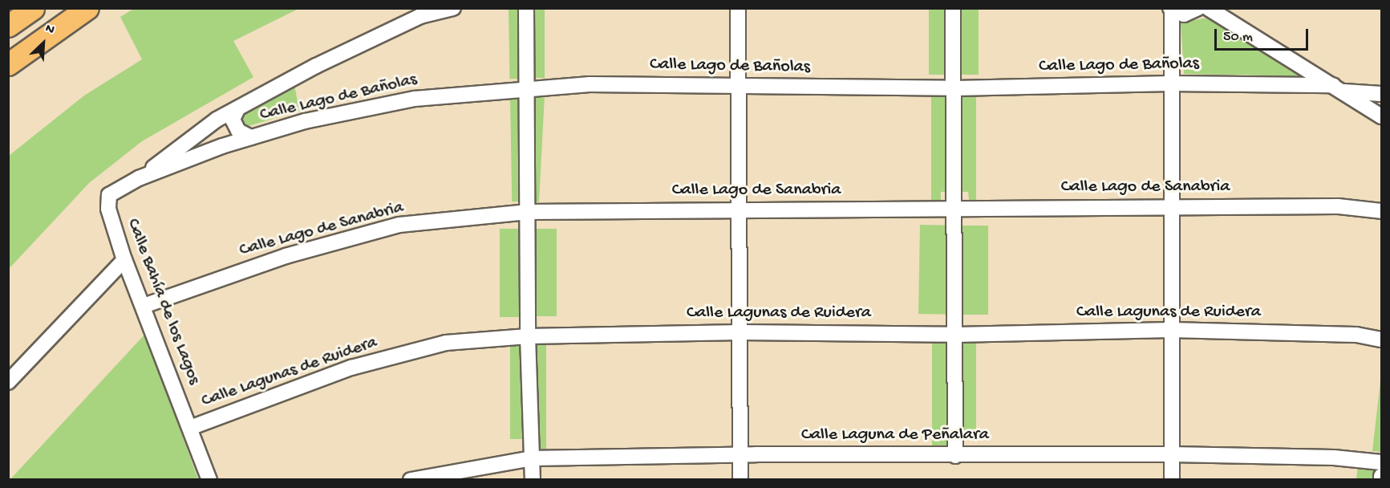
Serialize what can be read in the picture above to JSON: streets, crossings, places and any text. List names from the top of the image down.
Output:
{
  "streets": {
    "street": [
      "Calle Lago de Bañolas",
      "Calle Lago de Sanabria",
      "Calle Bahía de los Lagos",
      "Calle Lagunas de Ruidera",
      "Calle Laguna de Peñalara"
    ]
  },
  "crossings": [
    ["Calle Lago de Bañolas", "Calle Bahía de los Lagos"],
    ["Calle Lago de Sanabria", "Calle Bahía de los Lagos"],
    ["Calle Bahía de los Lagos", "Calle Lagunas de Ruidera"]
  ],
  "scale_bar": "50 m",
  "north": "top right"
}
